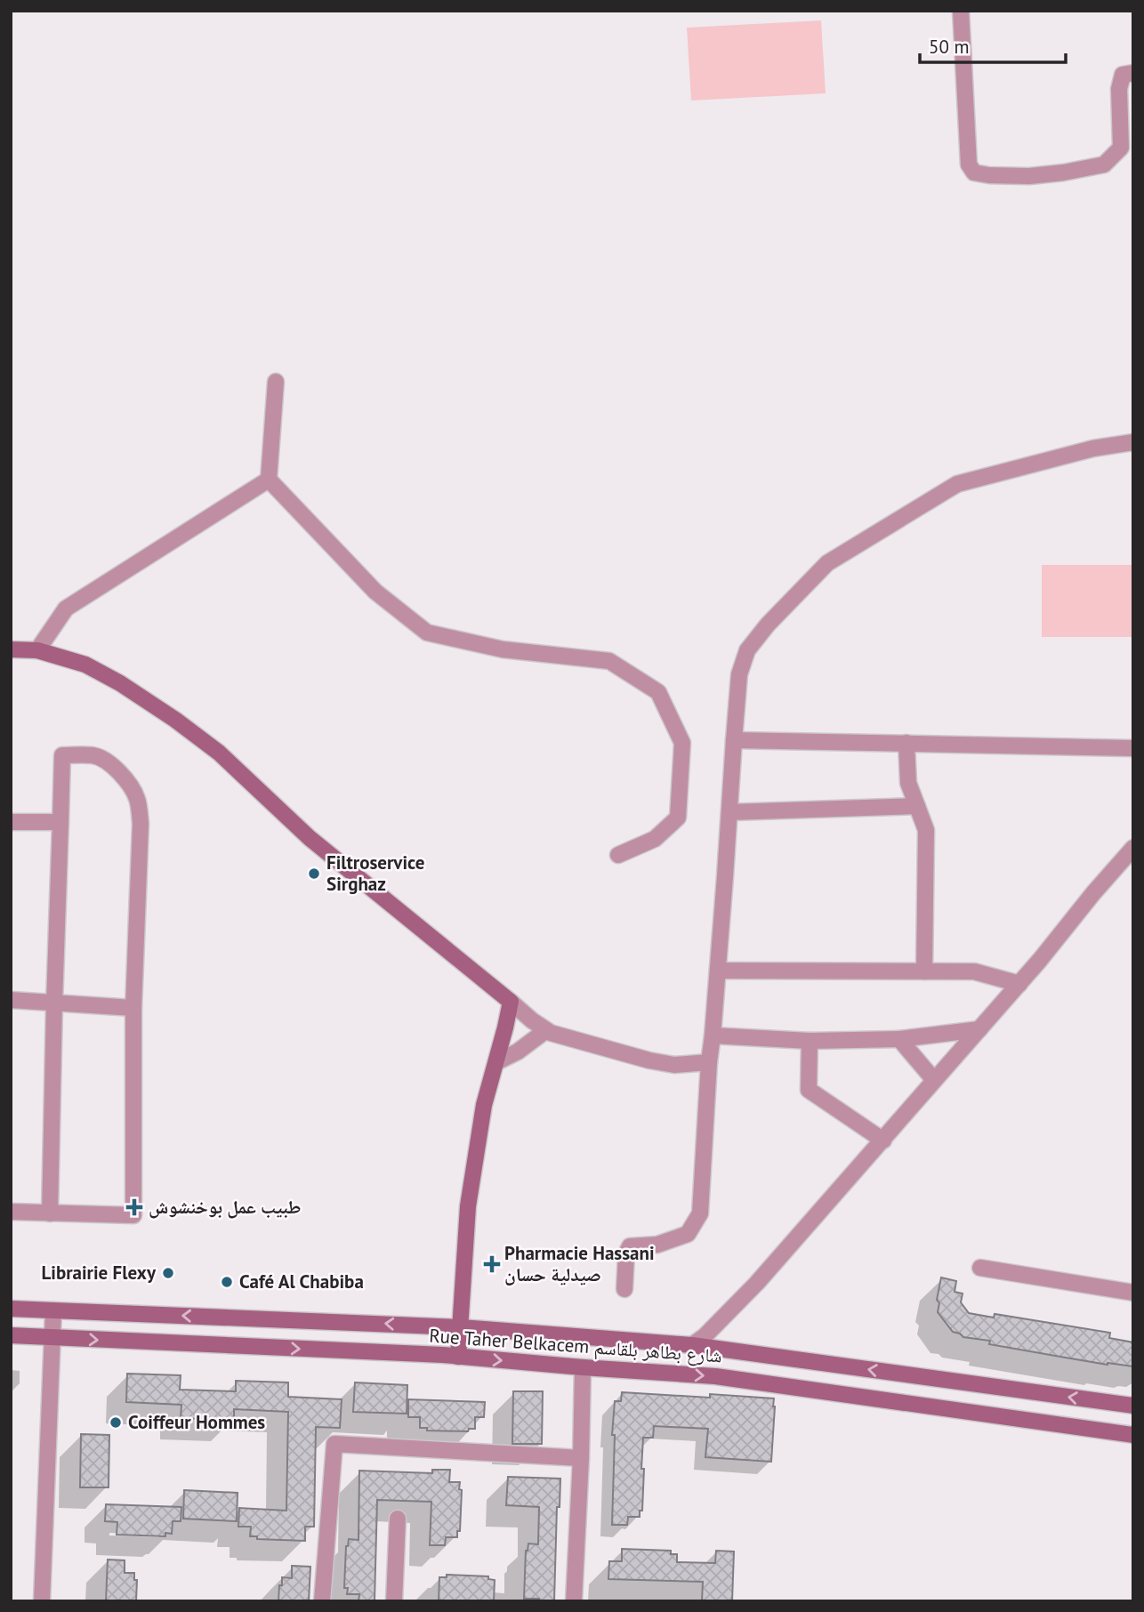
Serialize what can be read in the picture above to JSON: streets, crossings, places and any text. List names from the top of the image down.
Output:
{
  "streets": {
    "main road": ["Rue Taher Belkacem شارع بطاهر بلقاسم"]
  },
  "places": {
    "other": [
      "Filtroservice Sirghaz",
      "Librairie Flexy",
      "Café Al Chabiba",
      "Coiffeur Hommes"
    ],
    "health": ["طبيب عمل بوخنشوش", "Pharmacie Hassani صيدلية حسان"]
  },
  "scale_bar": "50 m"
}
